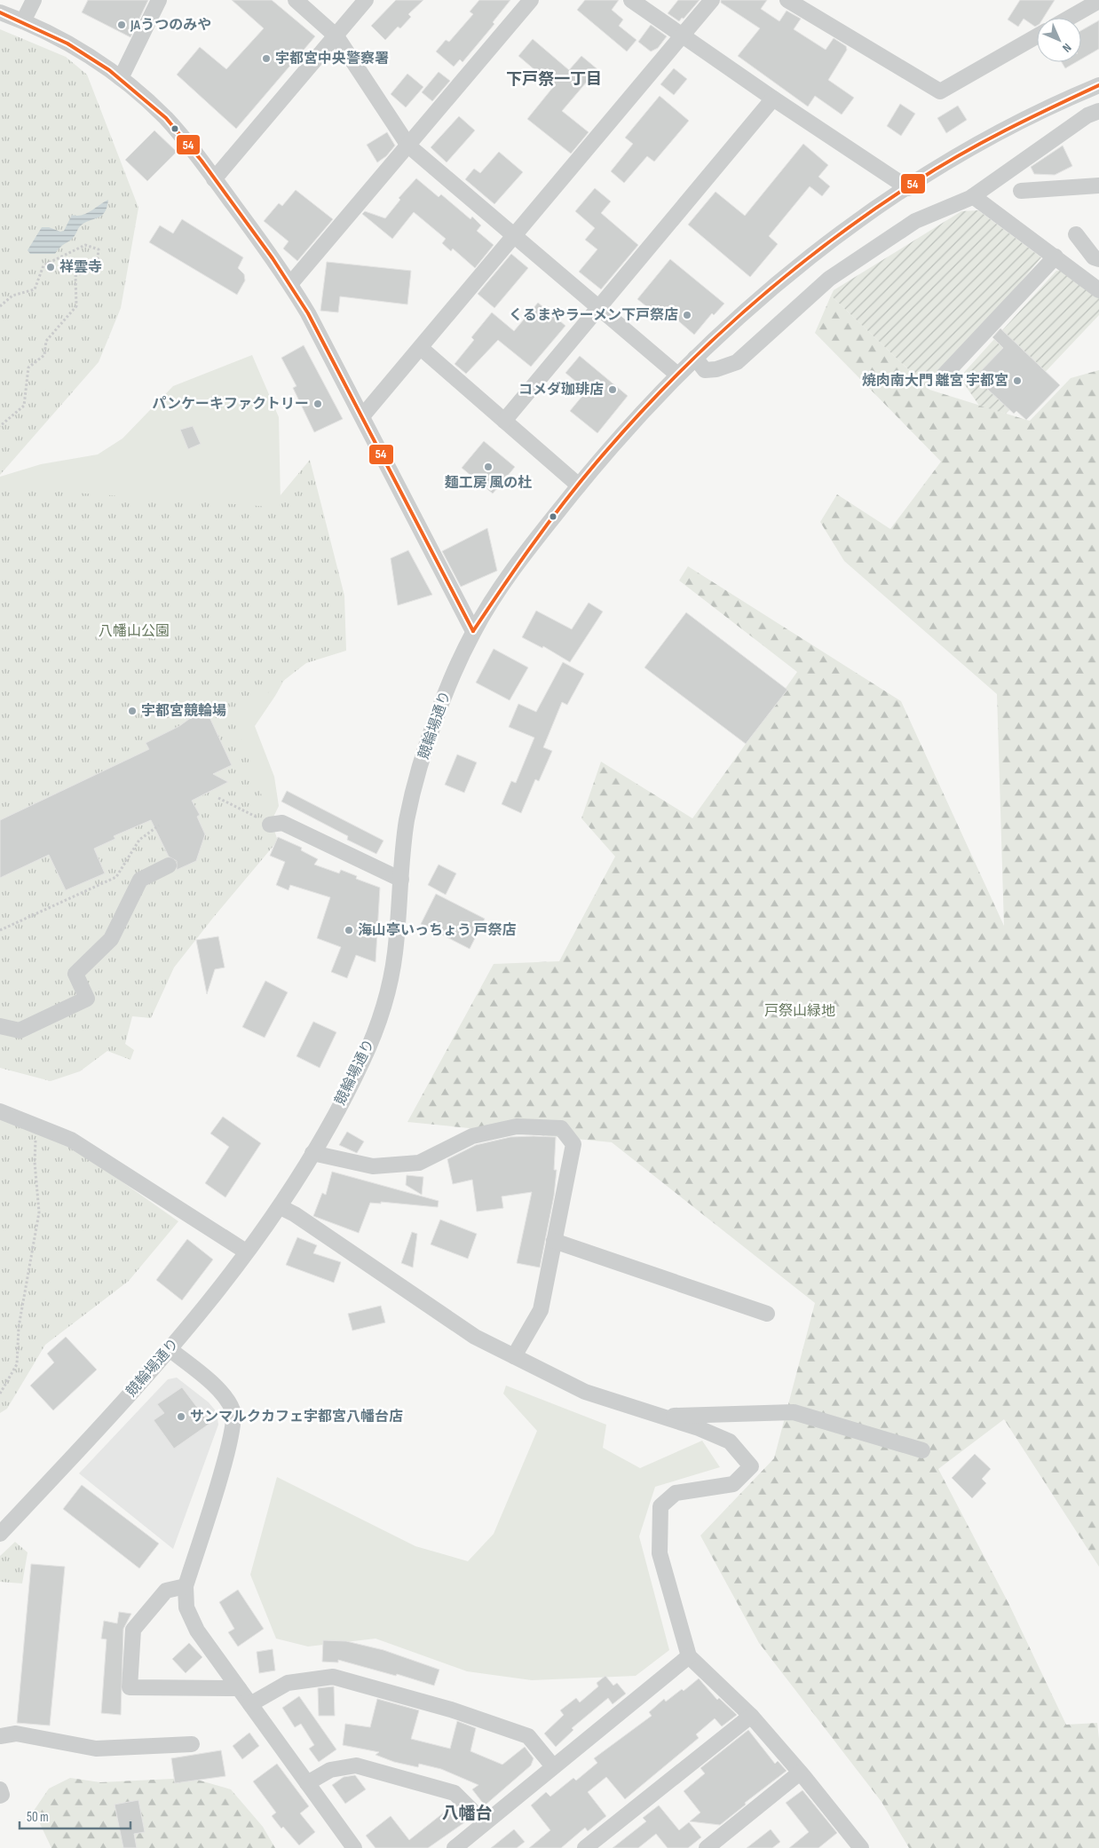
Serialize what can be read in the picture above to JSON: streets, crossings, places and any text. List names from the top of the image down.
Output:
{
  "streets": {
    "street": ["競輪場通り"]
  },
  "districts": ["下戸祭一丁目", "八幡台"],
  "parks": ["八幡山公園", "戸祭山緑地"],
  "places": [
    "JAうつのみや",
    "宇都宮中央警察署",
    "祥雲寺",
    "くるまやラーメン下戸祭店",
    "焼肉南大門 離宮 宇都宮",
    "コメダ珈琲店",
    "パンケーキファクトリー",
    "麺工房 風の杜",
    "宇都宮競輪場",
    "海山亭いっちょう 戸祭店",
    "サンマルクカフェ宇都宮八幡台店"
  ],
  "lines": ["transit line 54"],
  "scale_bar": "50 m",
  "north": "bottom right"
}
